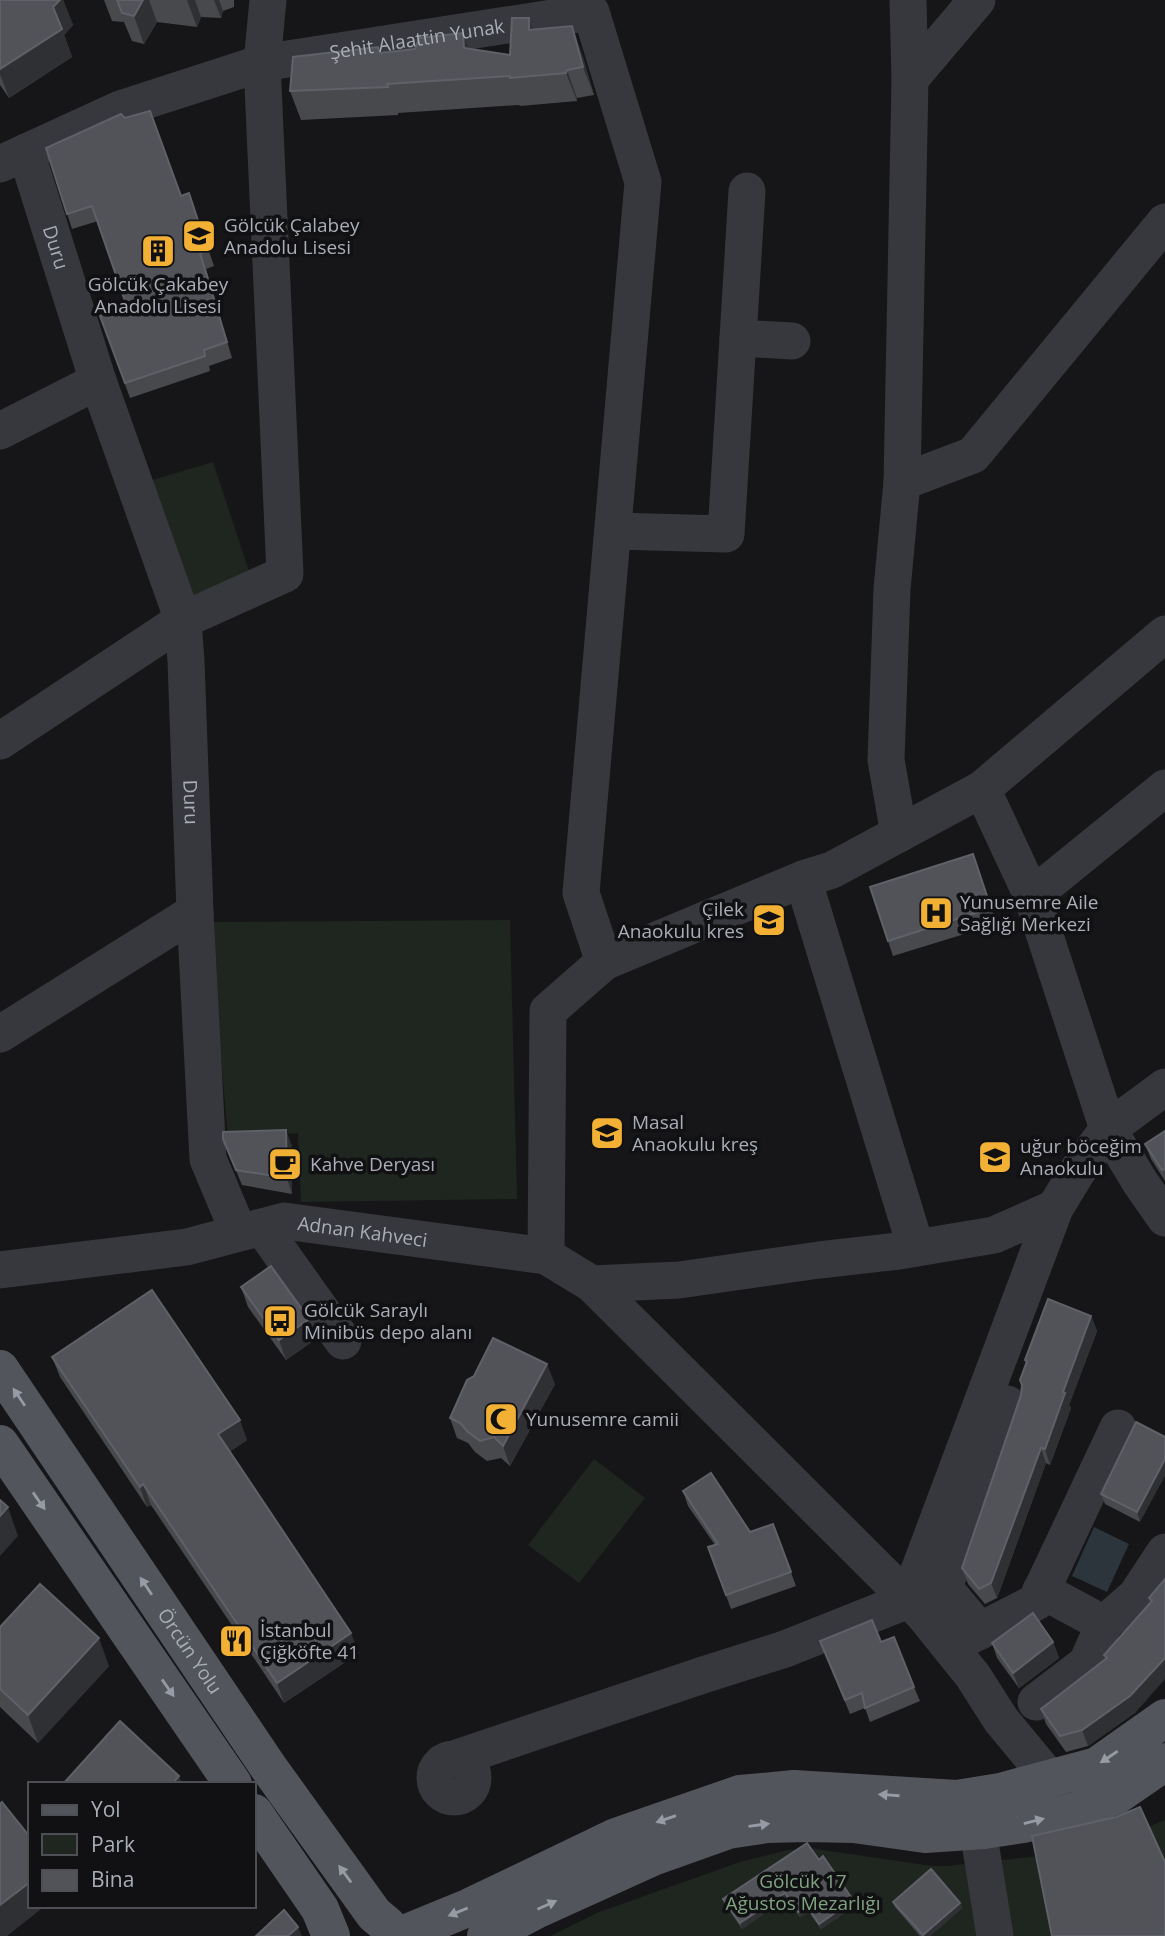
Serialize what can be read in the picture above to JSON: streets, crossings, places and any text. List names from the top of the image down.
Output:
{
  "streets": {
    "main road": ["Örcün Yolu"],
    "street": ["Şehit Alaattin Yunak", "Duru", "Adnan Kahveci"]
  },
  "crossings": [
    ["Şehit Alaattin Yunak", "Duru"],
    ["Duru", "Adnan Kahveci"]
  ],
  "parks": ["Gölcük 17 Ağustos Mezarlığı"],
  "places": {
    "school or university": [
      "Gölcük Çalabey Anadolu Lisesi",
      "Çilek Anaokulu kres",
      "Masal Anaokulu kreş",
      "uğur böceğim Anaokulu"
    ],
    "building": ["Gölcük Çakabey Anadolu Lisesi"],
    "hospital": ["Yunusemre Aile Sağlığı Merkezi"],
    "cafe": ["Kahve Deryası"],
    "bus stop": ["Gölcük Saraylı Minibüs depo alanı"],
    "mosque": ["Yunusemre camii"],
    "restaurant": ["İstanbul Çiğköfte 41"]
  },
  "legend": ["Yol", "Park", "Bina"]
}
